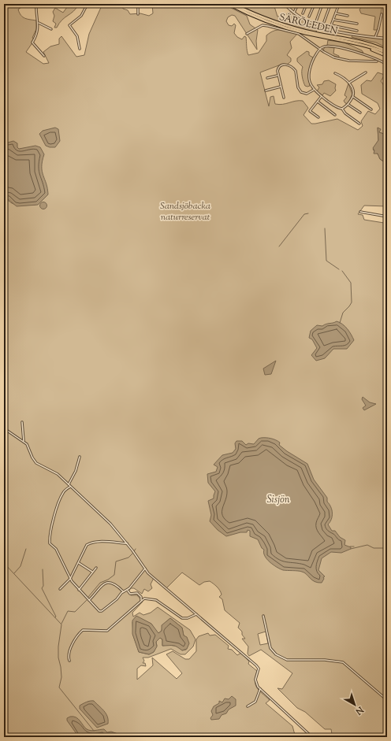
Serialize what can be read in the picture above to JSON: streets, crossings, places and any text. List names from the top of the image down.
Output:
{
  "streets": {
    "main road": ["SÄRÖLEDEN"]
  },
  "water": ["Sisjön"],
  "parks": ["Sandsjöbacka naturreservat"],
  "north": "bottom right"
}
